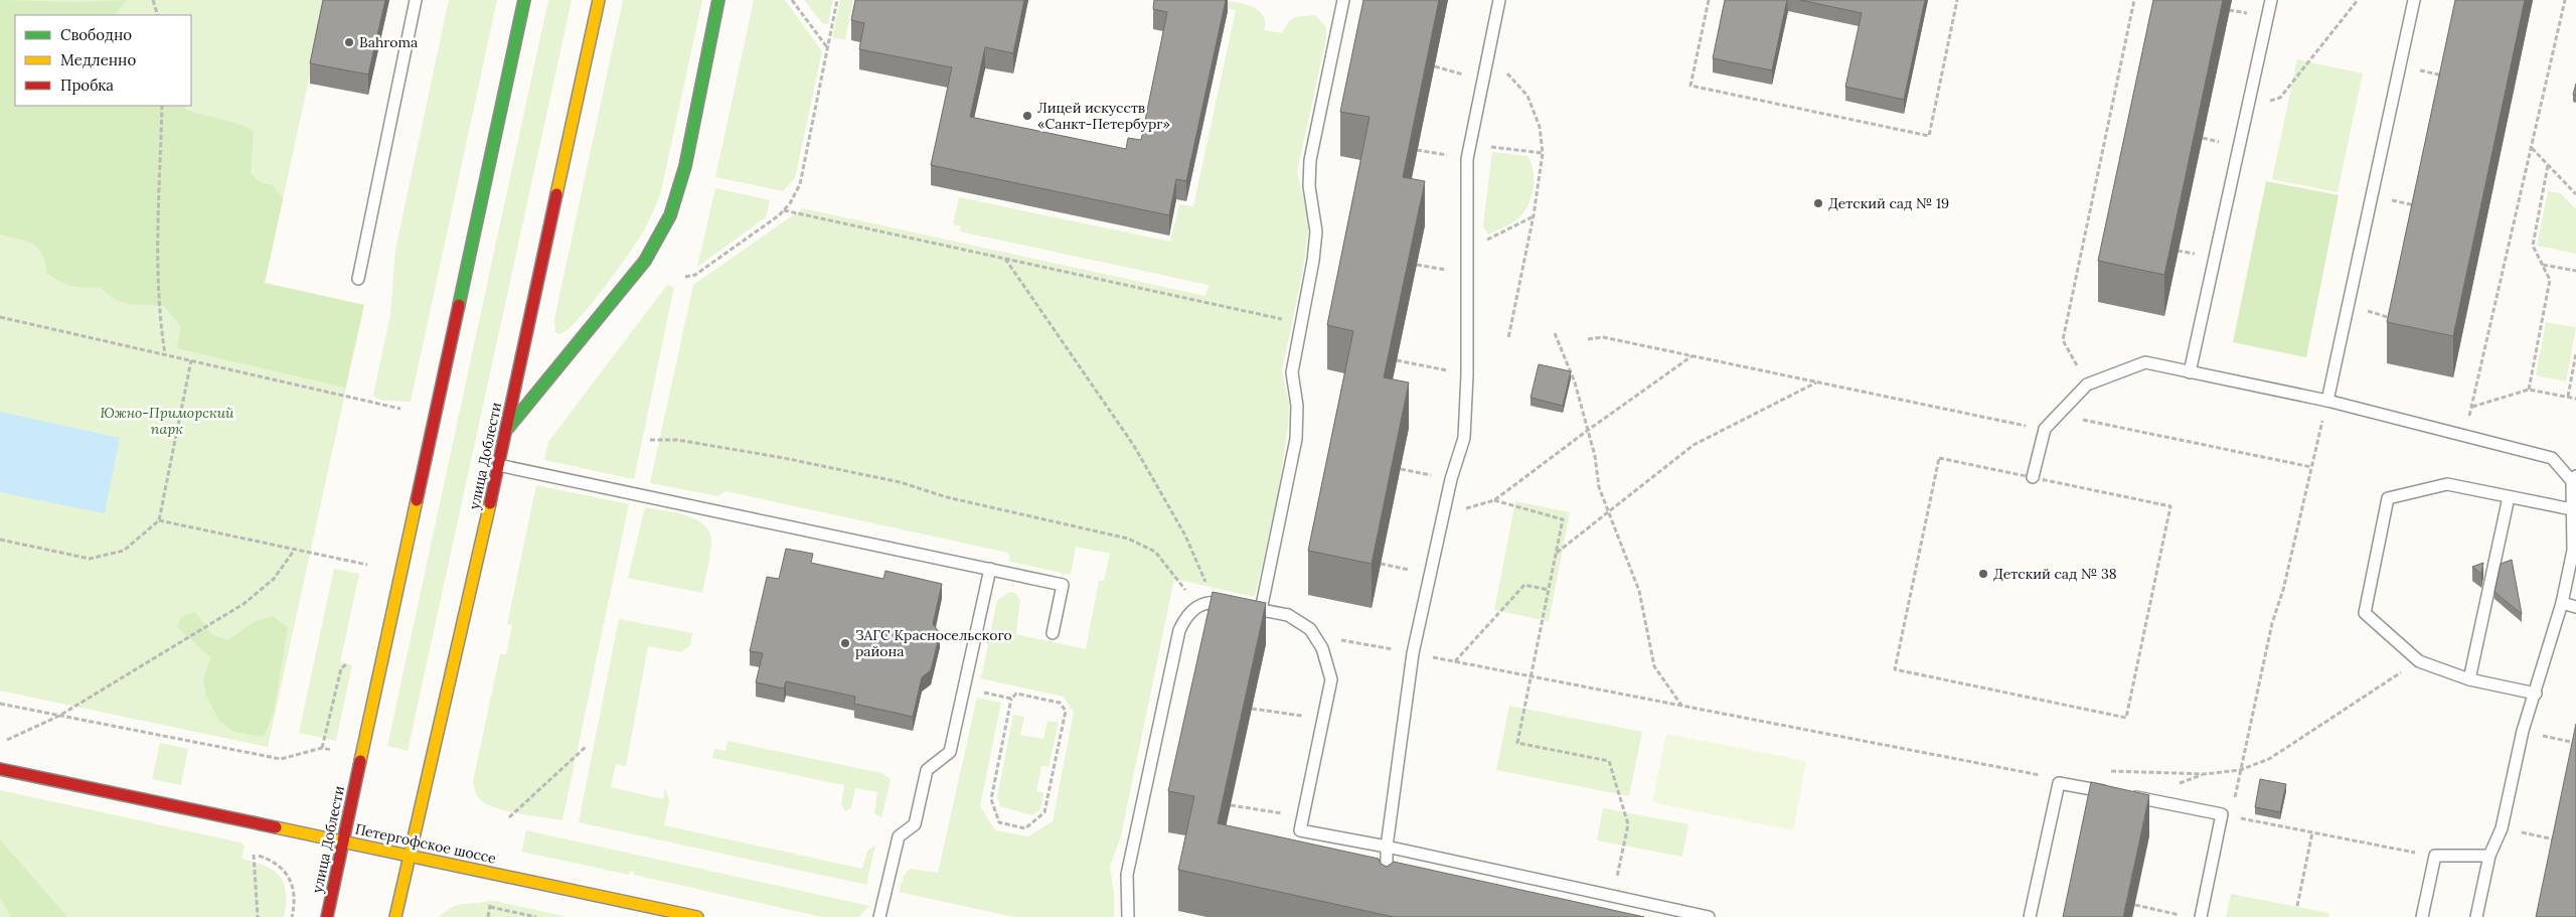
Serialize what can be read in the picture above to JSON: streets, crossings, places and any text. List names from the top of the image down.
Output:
{
  "streets": {
    "main road": ["улица Доблести", "Петергофское шоссе"]
  },
  "crossings": [
    ["улица Доблести", "Петергофское шоссе"]
  ],
  "parks": ["Южно-Приморский парк"],
  "places": [
    "Bahroma",
    "Лицей искусств «Санкт-Петербург»",
    "Детский сад № 19",
    "Детский сад № 38",
    "ЗАГС Красносельского района"
  ],
  "legend": ["Свободно", "Медленно", "Пробка"]
}
